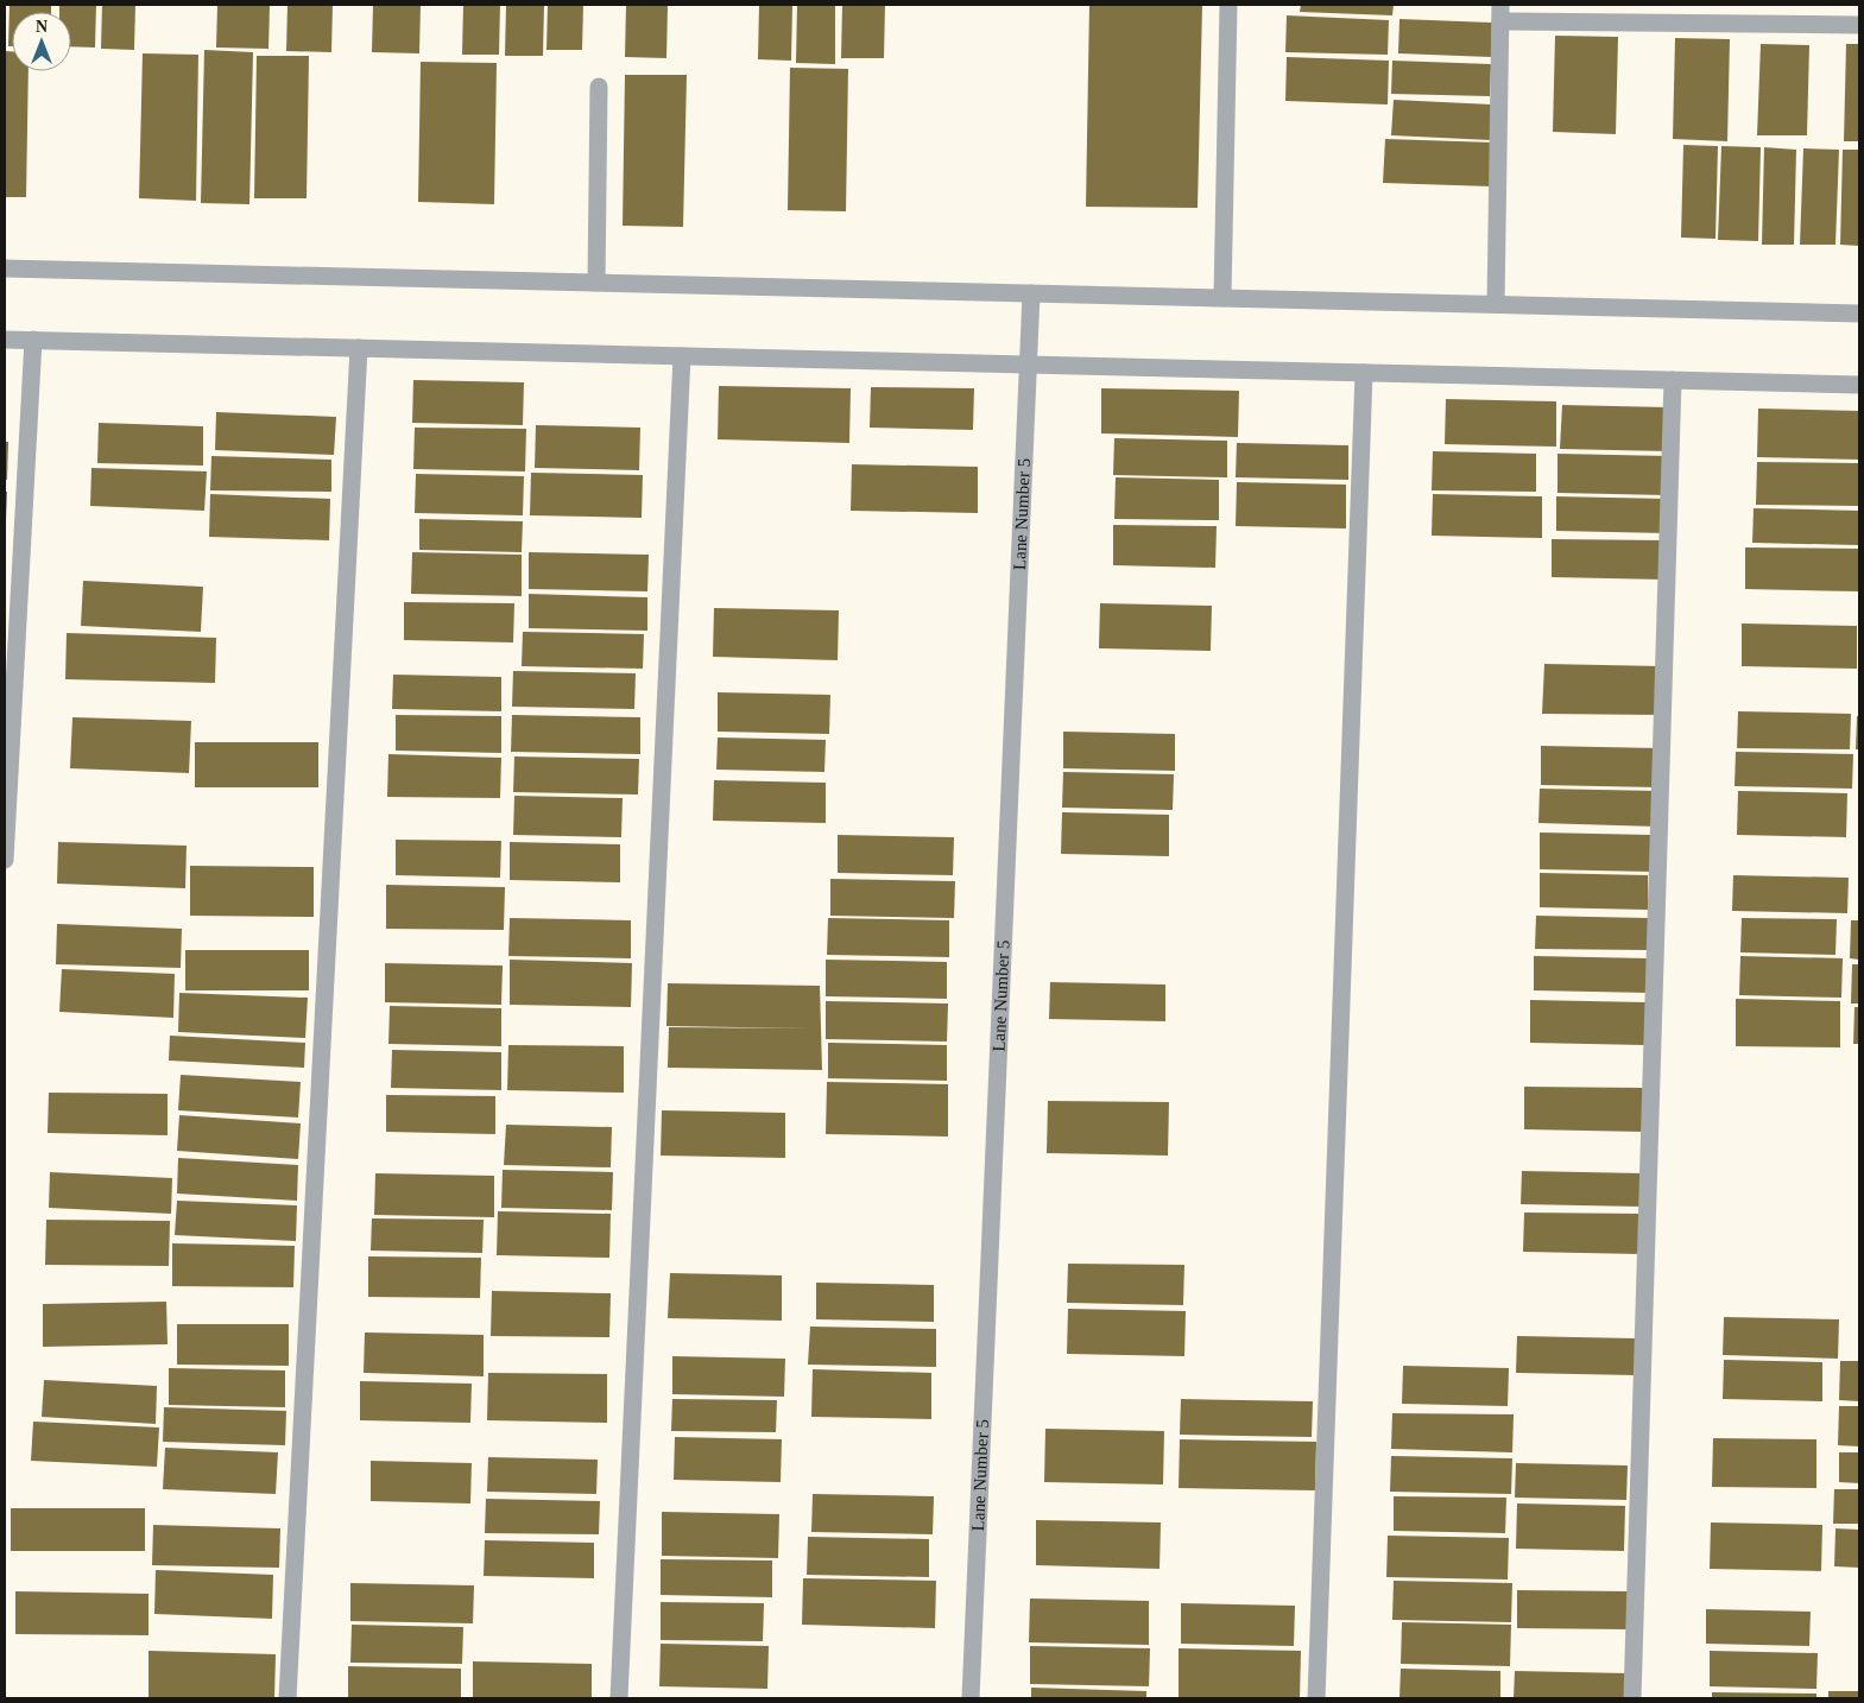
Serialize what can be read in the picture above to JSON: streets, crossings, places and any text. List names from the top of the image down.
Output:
{
  "streets": {
    "street": ["Lane Number 5"]
  },
  "north": "top"
}
